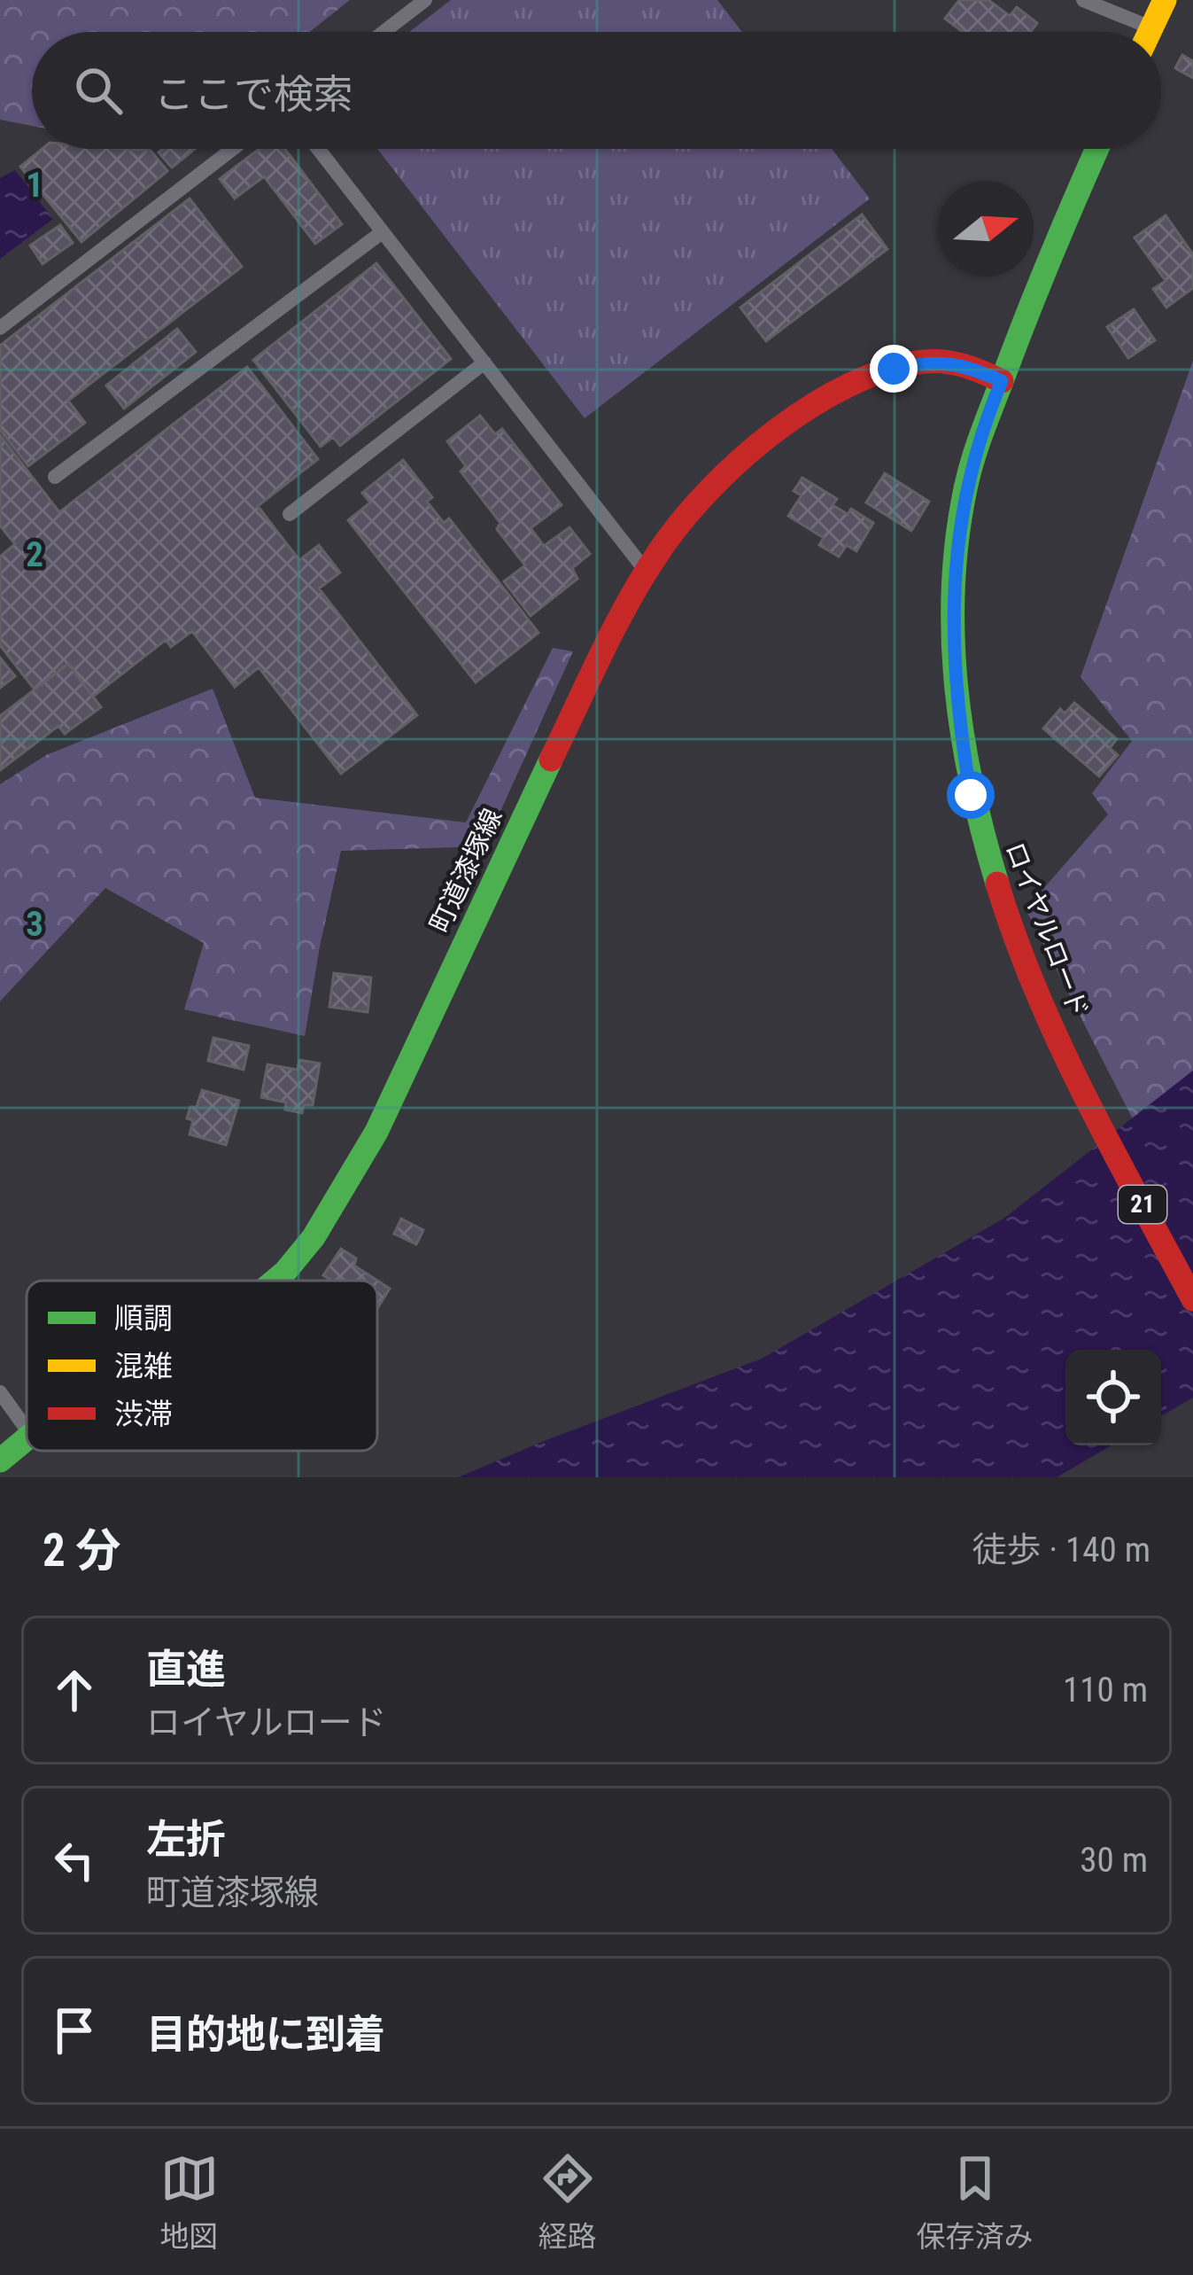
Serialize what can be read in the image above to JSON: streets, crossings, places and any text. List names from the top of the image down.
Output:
{
  "streets": {
    "street": ["町道漆塚線", "ロイヤルロード", "21"]
  },
  "crossings": [
    ["町道漆塚線", "ロイヤルロード"]
  ],
  "legend": ["順調", "混雑", "渋滞"],
  "north": "right",
  "page": {
    "search": "ここで検索",
    "heading": ["2 分", "徒歩 · 140 m"],
    "list": [
      ["直進", "ロイヤルロード", "110 m"],
      ["左折", "町道漆塚線", "30 m"],
      "目的地に到着"
    ],
    "nav": ["地図", "経路", "保存済み"]
  },
  "grid": {
    "rows": ["1", "2", "3"]
  }
}
